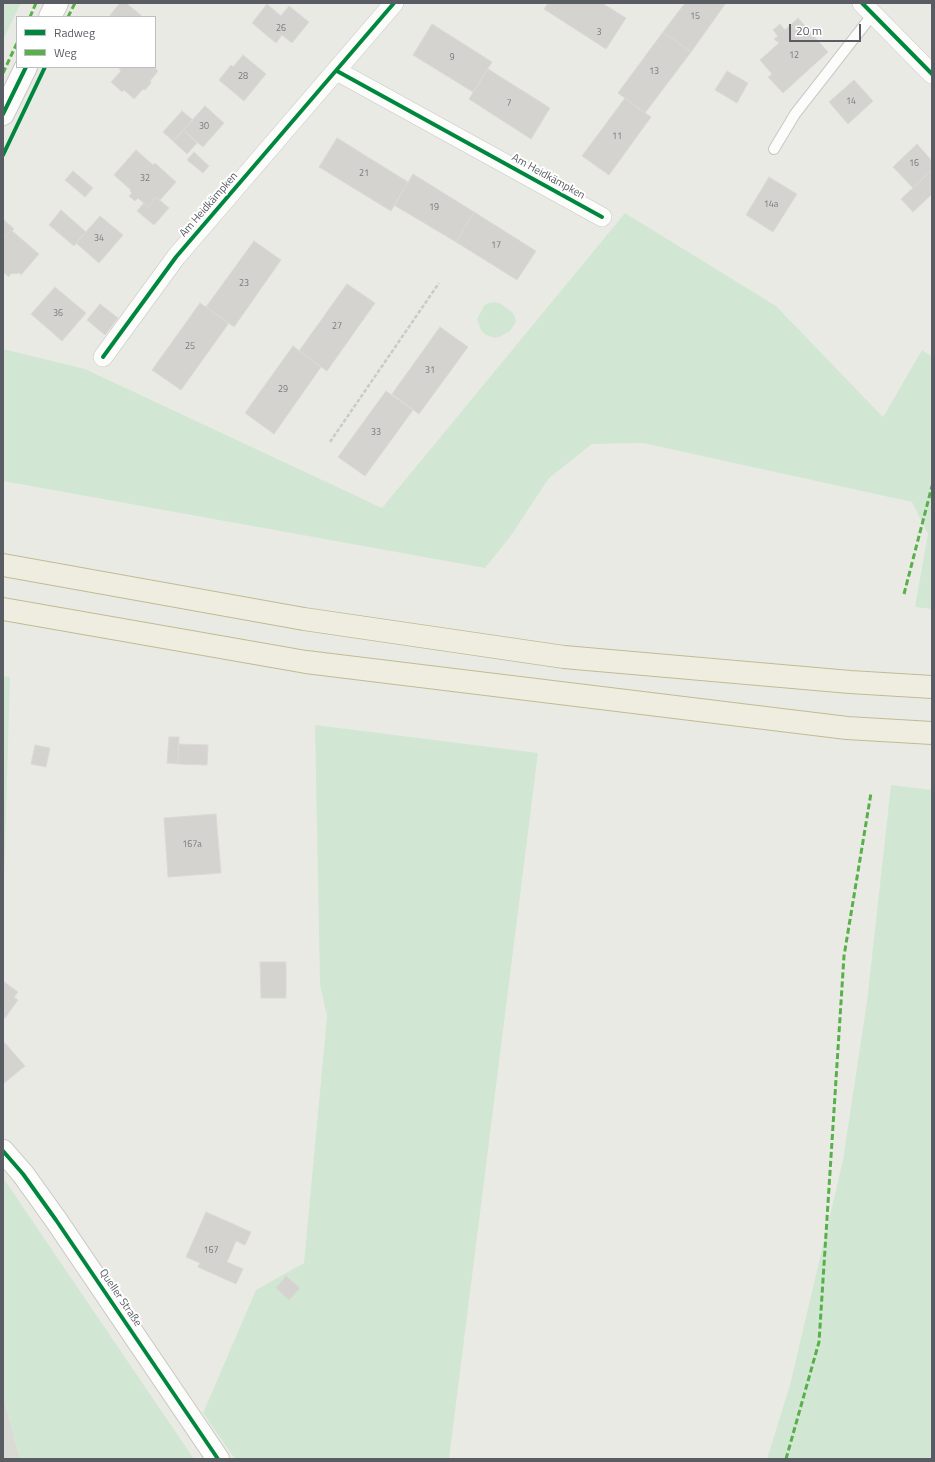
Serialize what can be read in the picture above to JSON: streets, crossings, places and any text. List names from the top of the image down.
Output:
{
  "streets": {
    "street": ["Am Heidkämpken", "Queller Straße"]
  },
  "house_numbers": [
    "15",
    "26",
    "3",
    "12",
    "9",
    "13",
    "28",
    "14",
    "7",
    "30",
    "11",
    "16",
    "21",
    "32",
    "14a",
    "19",
    "34",
    "17",
    "23",
    "36",
    "27",
    "25",
    "31",
    "29",
    "33",
    "167a",
    "167"
  ],
  "legend": ["Radweg", "Weg"],
  "scale_bar": "20 m"
}
